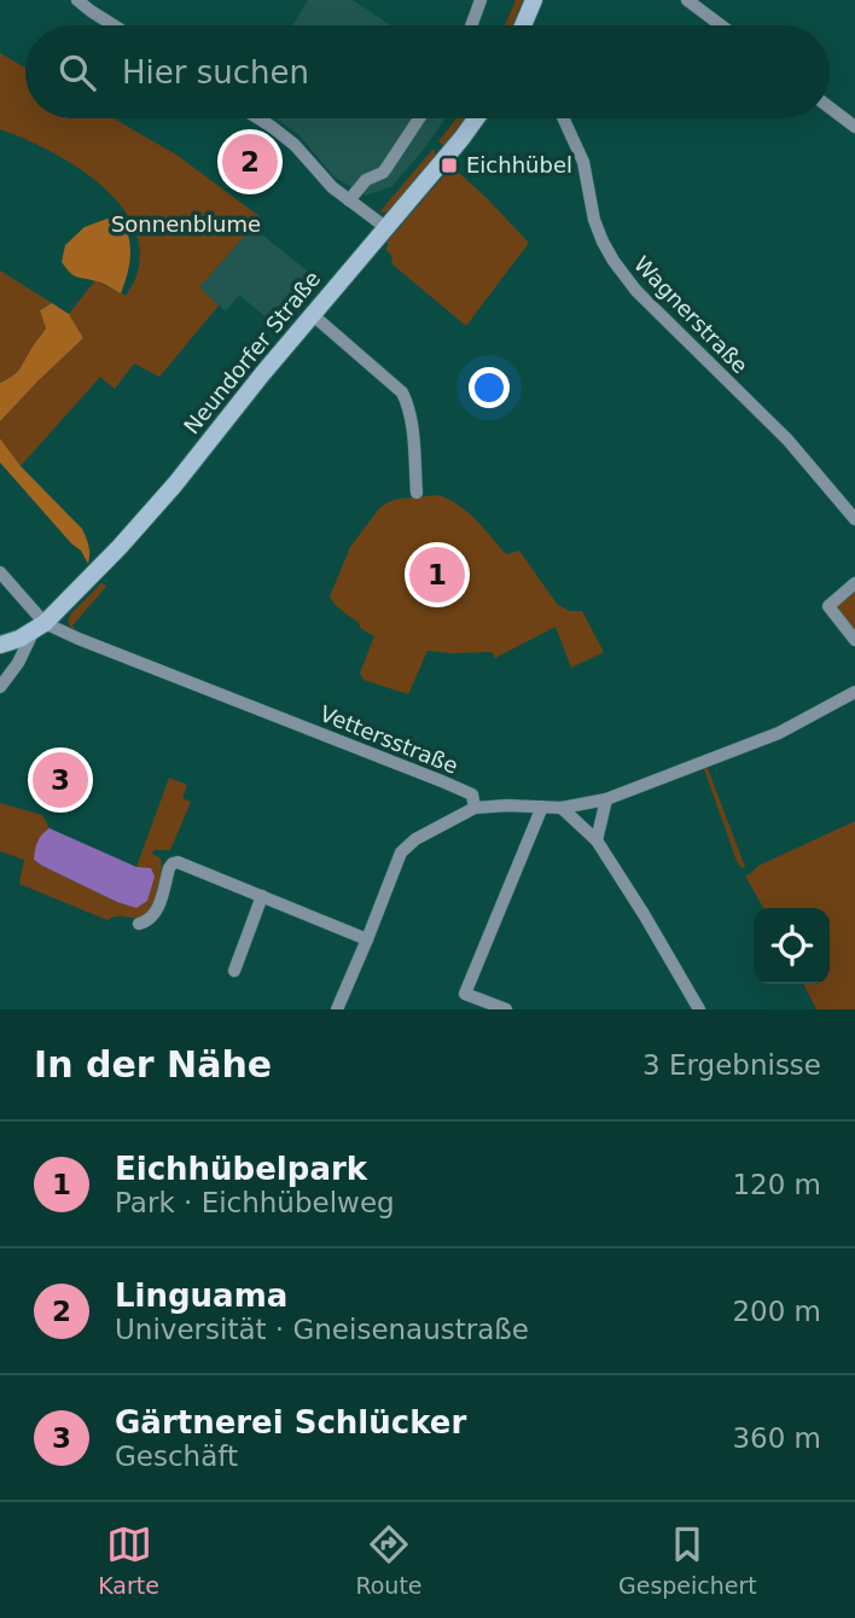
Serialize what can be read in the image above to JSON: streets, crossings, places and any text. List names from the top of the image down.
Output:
{
  "streets": {
    "street": ["Wagnerstraße", "Neundorfer Straße", "Vettersstraße"]
  },
  "crossings": [
    ["Neundorfer Straße", "Vettersstraße"]
  ],
  "parks": ["Sonnenblume"],
  "places": {
    "transit": ["Eichhübel"]
  },
  "page": {
    "search": "Hier suchen",
    "pins": ["2", "1", "3"],
    "heading": ["In der Nähe", "3 Ergebnisse"],
    "list": [
      {
        "mark": "1",
        "name": "Eichhübelpark",
        "note": "Park · Eichhübelweg",
        "value": "120 m"
      },
      {
        "mark": "2",
        "name": "Linguama",
        "note": "Universität · Gneisenaustraße",
        "value": "200 m"
      },
      {
        "mark": "3",
        "name": "Gärtnerei Schlücker",
        "note": "Geschäft",
        "value": "360 m"
      }
    ],
    "nav": ["Karte", "Route", "Gespeichert"]
  }
}
